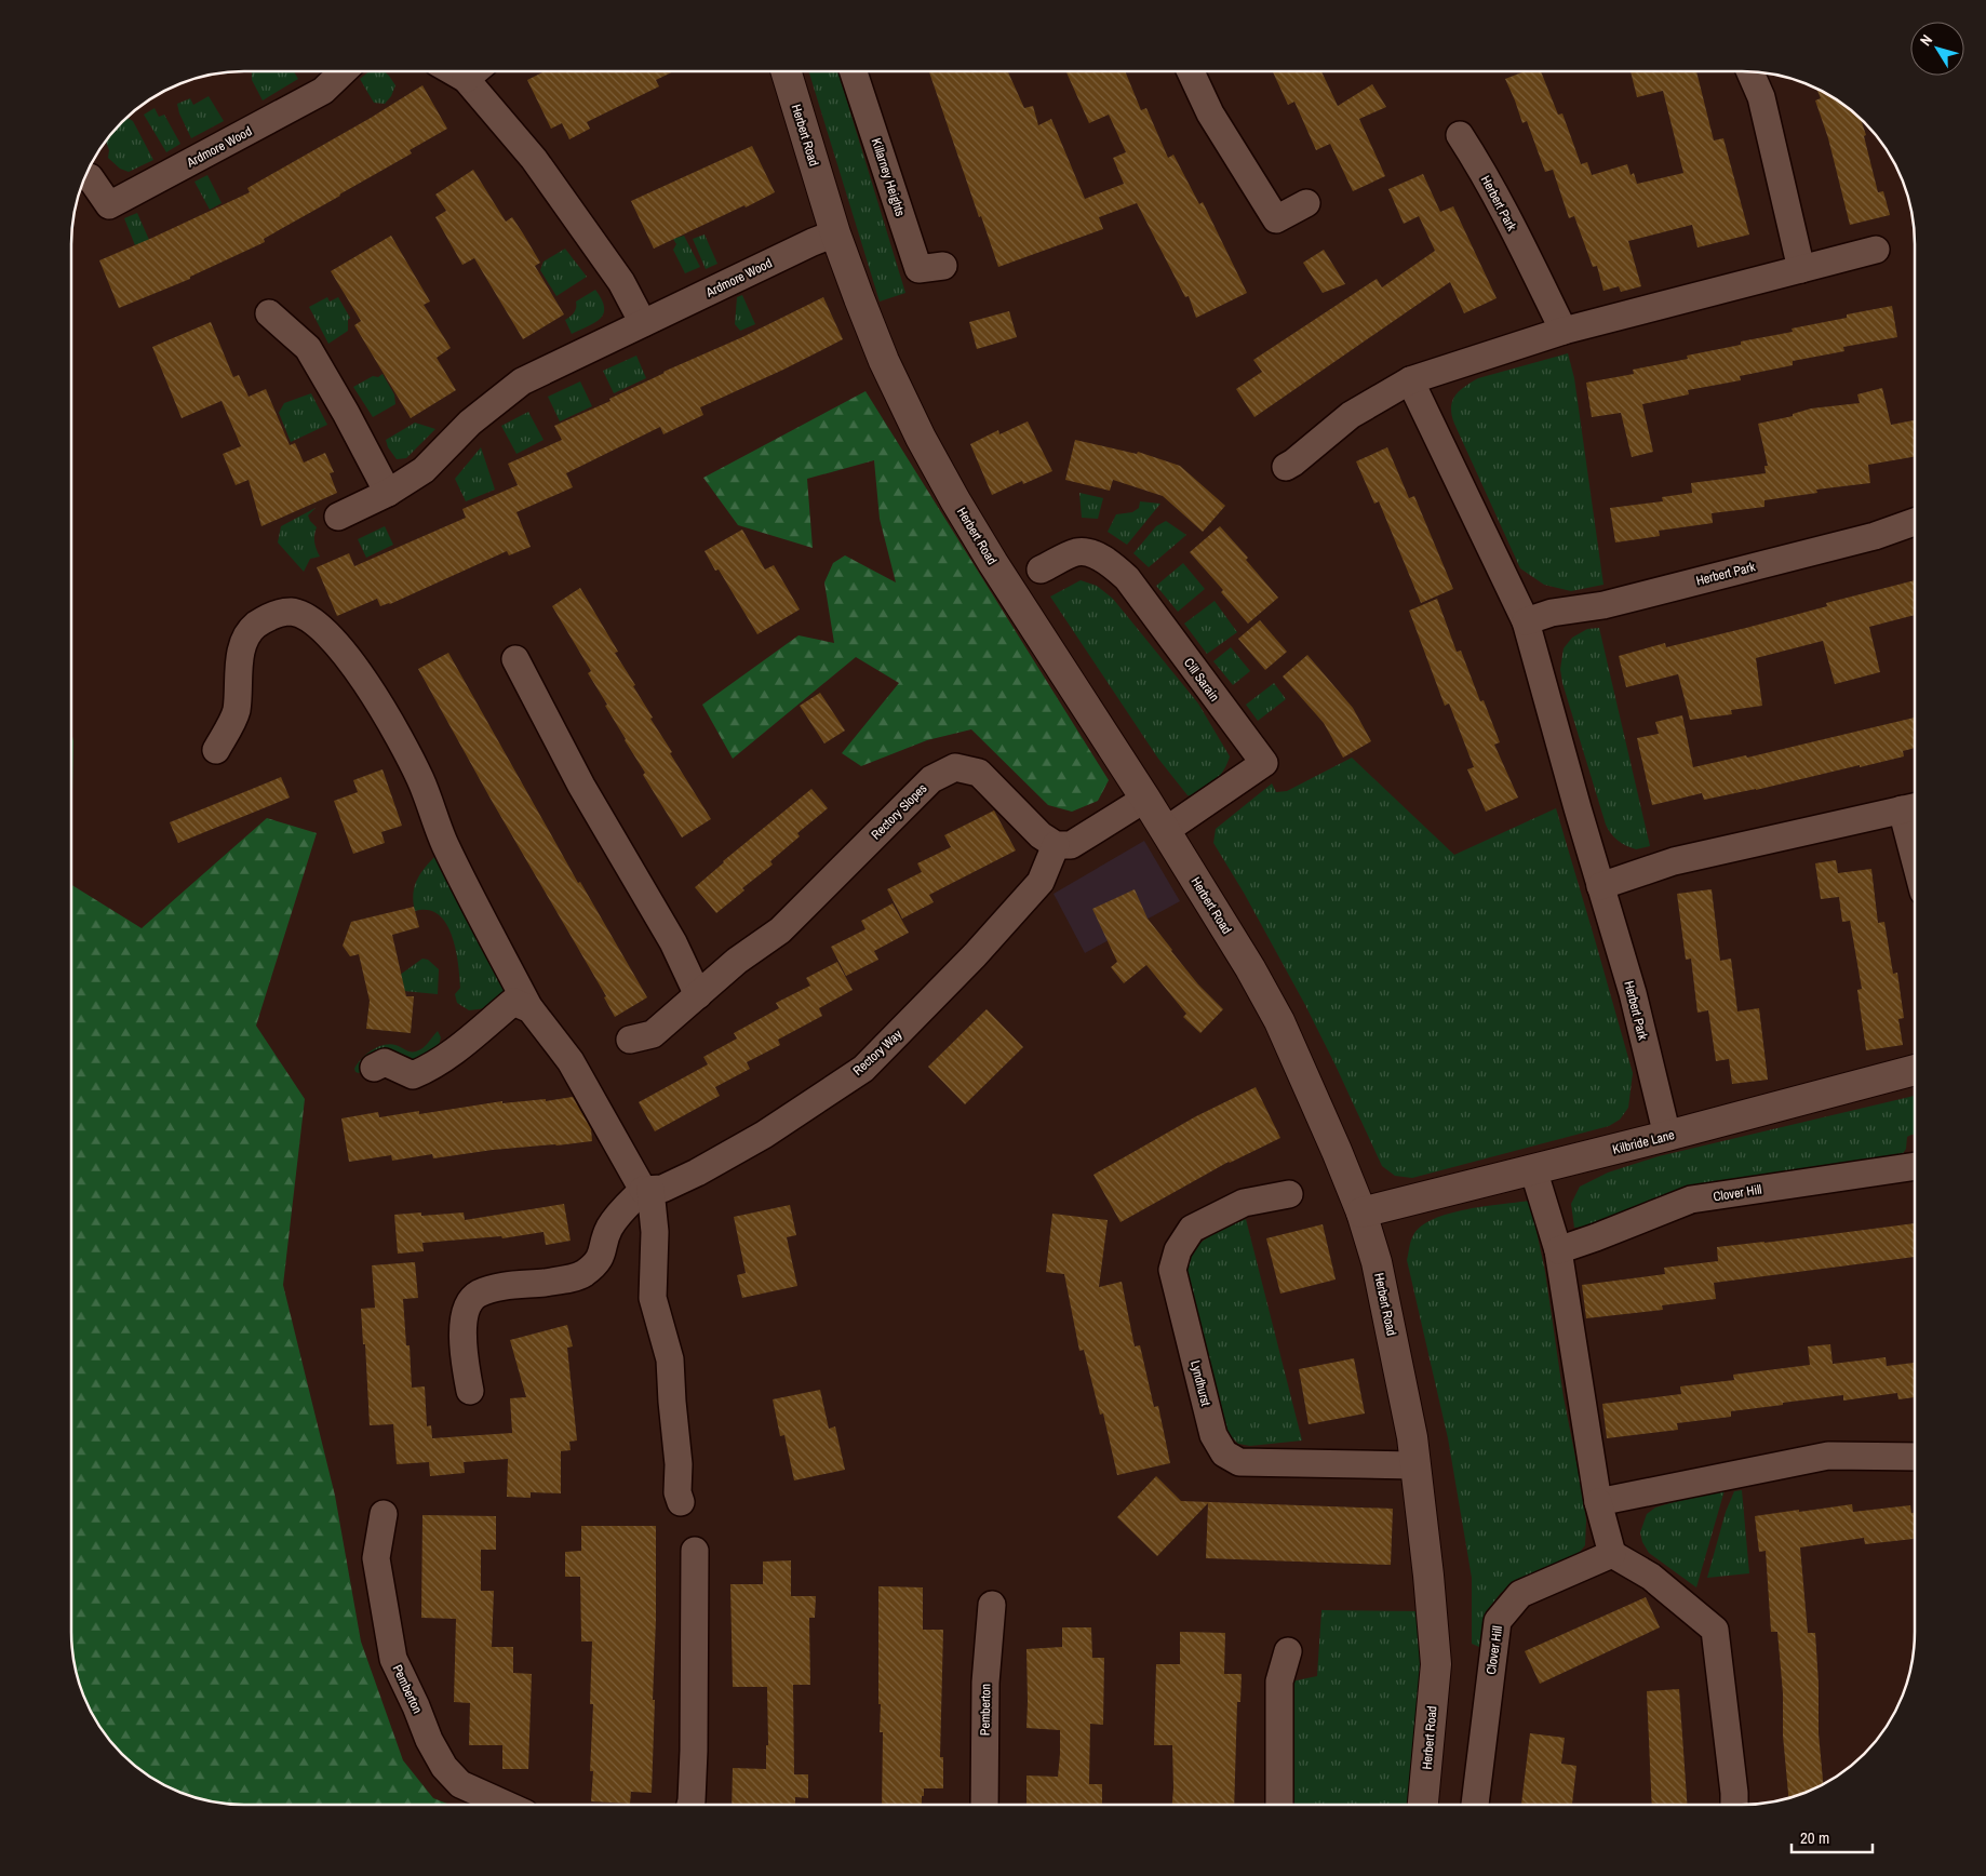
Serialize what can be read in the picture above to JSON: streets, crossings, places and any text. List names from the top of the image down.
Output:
{
  "streets": {
    "street": [
      "Herbert Road",
      "Ardmore Wood",
      "Killarney Heights",
      "Herbert Park",
      "Cill Sarain",
      "Rectory Slopes",
      "Rectory Way",
      "Kilbride Lane",
      "Clover Hill",
      "Lyndhurst",
      "Pemberton"
    ]
  },
  "crossings": [
    ["Herbert Road", "Ardmore Wood"],
    ["Herbert Road", "Cill Sarain"],
    ["Herbert Road", "Kilbride Lane"],
    ["Herbert Road", "Lyndhurst"],
    ["Herbert Park", "Kilbride Lane"],
    ["Rectory Slopes", "Rectory Way"]
  ],
  "scale_bar": "20 m",
  "north": "top left"
}
